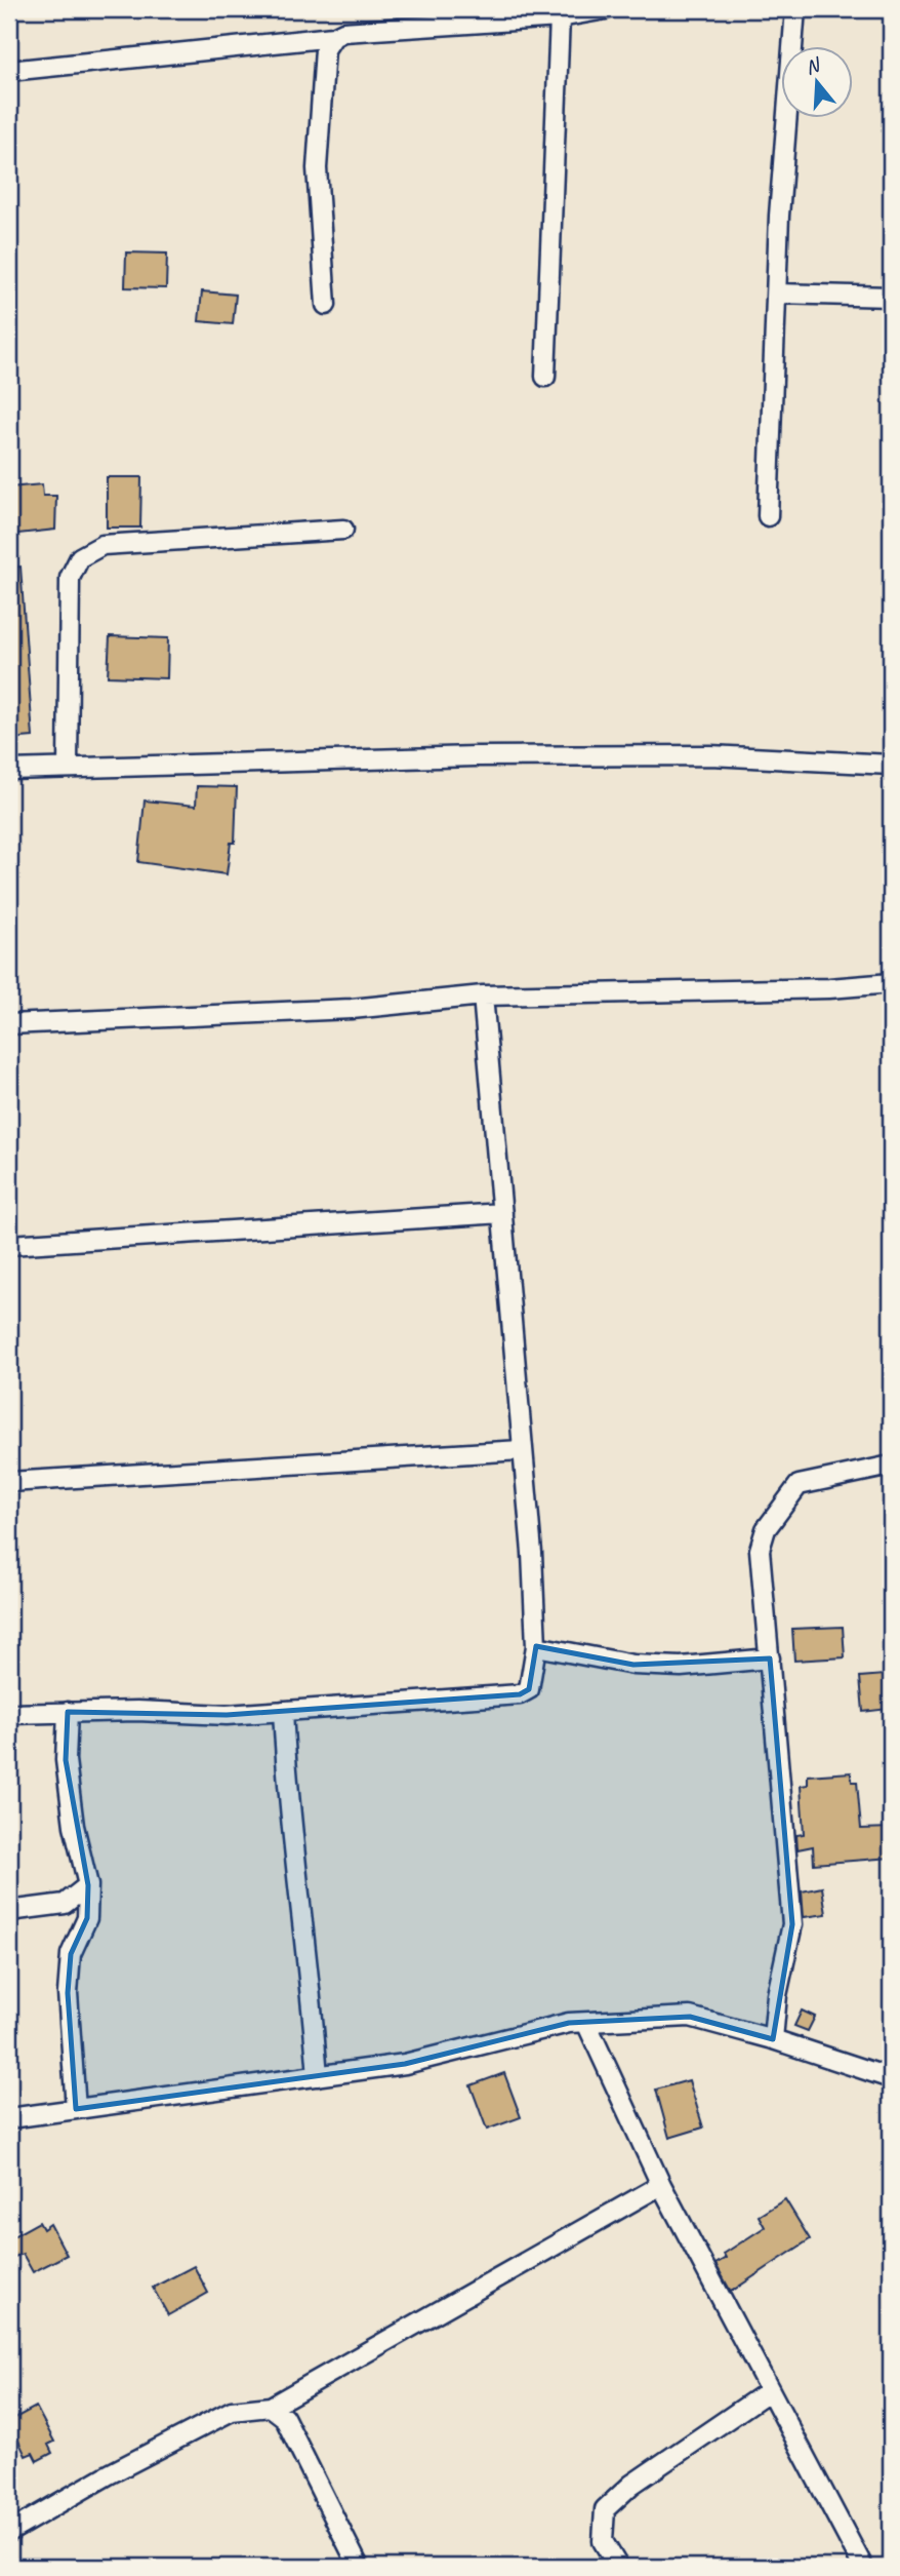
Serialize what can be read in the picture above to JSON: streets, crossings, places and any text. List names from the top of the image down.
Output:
{
  "north": "top"
}
